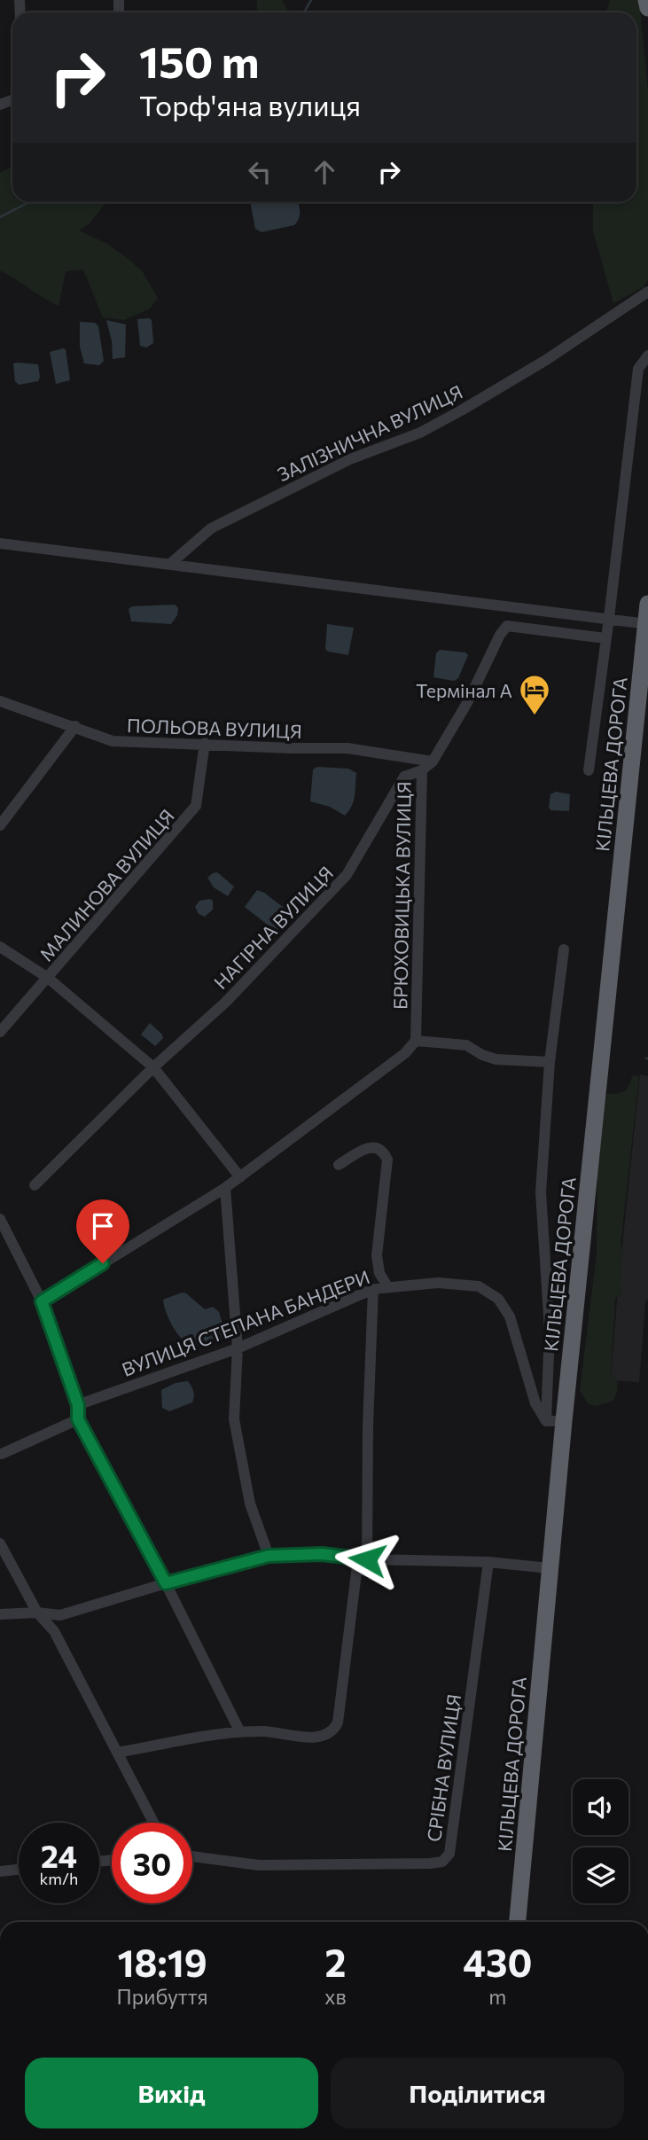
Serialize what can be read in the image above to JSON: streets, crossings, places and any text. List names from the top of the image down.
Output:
{
  "streets": {
    "highway": ["КІЛЬЦЕВА ДОРОГА"],
    "street": [
      "ЗАЛІЗНИЧНА ВУЛИЦЯ",
      "ПОЛЬОВА ВУЛИЦЯ",
      "МАЛИНОВА ВУЛИЦЯ",
      "БРЮХОВИЦЬКА ВУЛИЦЯ",
      "НАГІРНА ВУЛИЦЯ",
      "ВУЛИЦЯ СТЕПАНА БАНДЕРИ",
      "СРІБНА ВУЛИЦЯ"
    ]
  },
  "crossings": [
    ["ПОЛЬОВА ВУЛИЦЯ", "МАЛИНОВА ВУЛИЦЯ"],
    ["ПОЛЬОВА ВУЛИЦЯ", "БРЮХОВИЦЬКА ВУЛИЦЯ"],
    ["КІЛЬЦЕВА ДОРОГА", "ВУЛИЦЯ СТЕПАНА БАНДЕРИ"],
    ["БРЮХОВИЦЬКА ВУЛИЦЯ", "НАГІРНА ВУЛИЦЯ"]
  ],
  "places": {
    "hotel": ["Термінал А"]
  },
  "page": {
    "turn": ["150 m", "Торф'яна вулиця"],
    "speed": "24 km/h",
    "limit": "30",
    "eta": [
      "18:19",
      "Прибуття",
      "2",
      "хв",
      "430",
      "m"
    ],
    "buttons": ["Вихід", "Поділитися"]
  }
}
